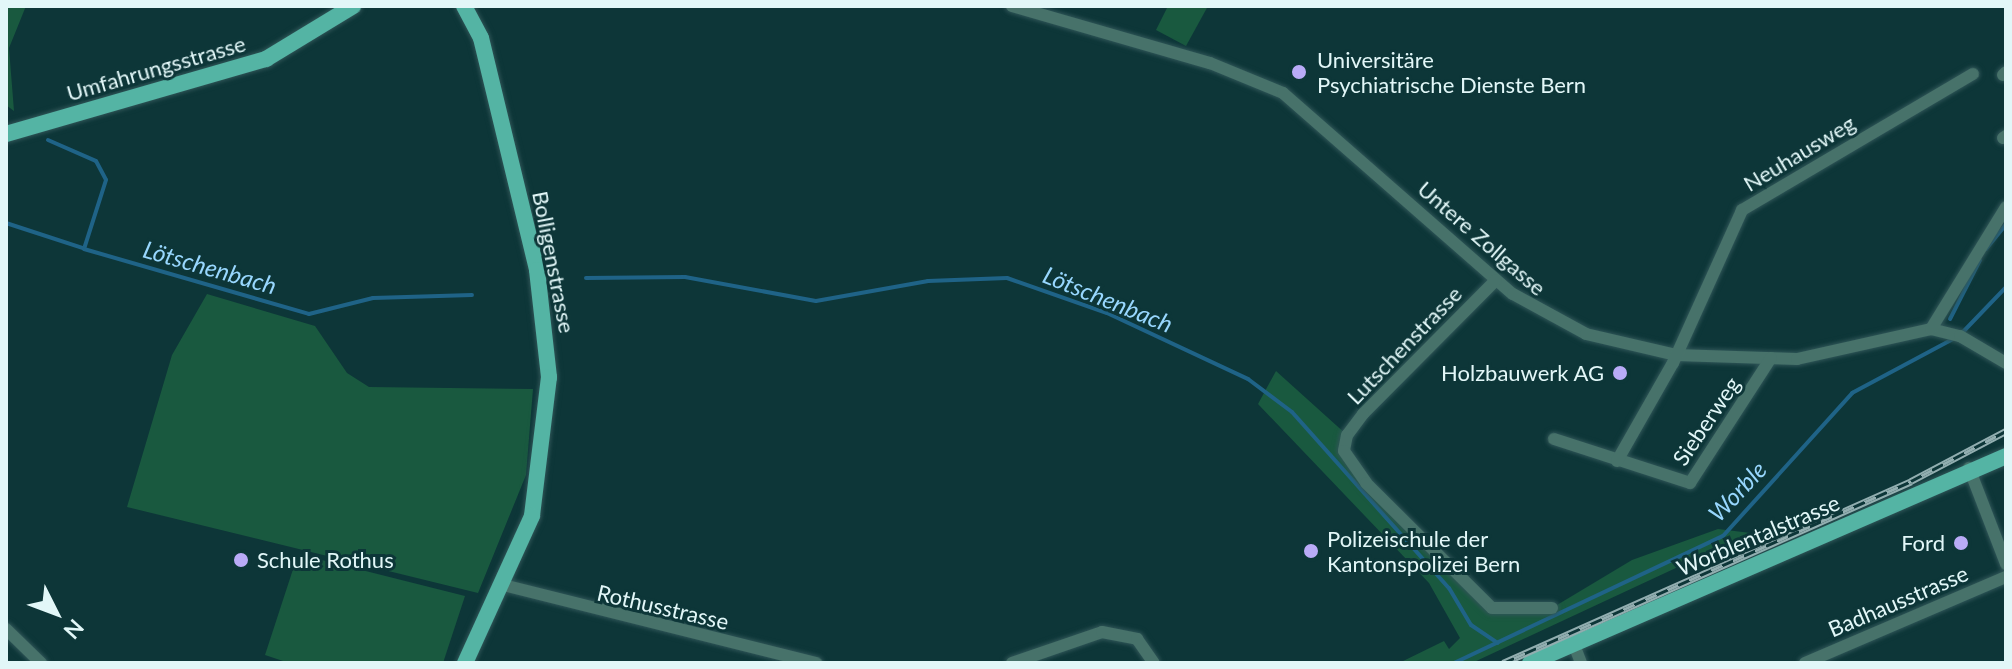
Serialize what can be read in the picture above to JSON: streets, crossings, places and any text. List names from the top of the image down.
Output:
{
  "streets": {
    "main road": ["Umfahrungsstrasse", "Bolligenstrasse", "Worblentalstrasse"],
    "street": [
      "Neuhausweg",
      "Untere Zollgasse",
      "Lutschenstrasse",
      "Sieberweg",
      "Badhausstrasse",
      "Rothusstrasse"
    ]
  },
  "crossings": [
    ["Neuhausweg", "Untere Zollgasse"],
    ["Untere Zollgasse", "Lutschenstrasse"],
    ["Untere Zollgasse", "Sieberweg"],
    ["Bolligenstrasse", "Rothusstrasse"]
  ],
  "water": ["Lötschenbach", "Worble"],
  "places": [
    "Universitäre Psychiatrische Dienste Bern",
    "Holzbauwerk AG",
    "Ford",
    "Polizeischule der Kantonspolizei Bern",
    "Schule Rothus"
  ],
  "north": "bottom right"
}
